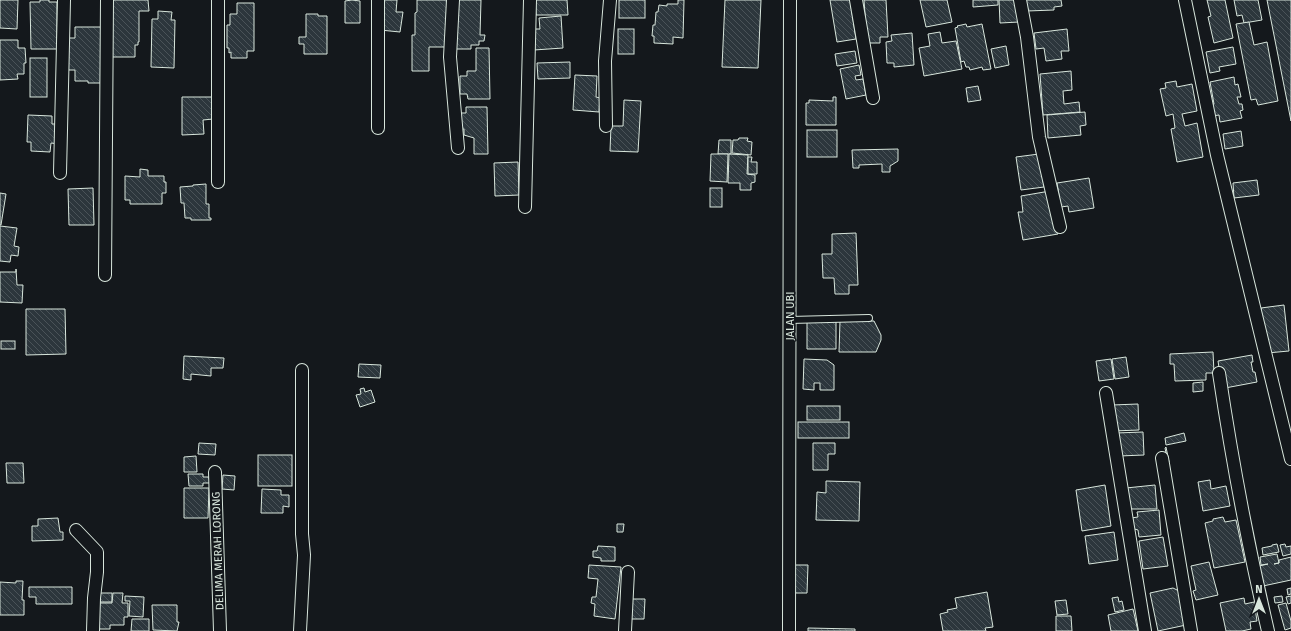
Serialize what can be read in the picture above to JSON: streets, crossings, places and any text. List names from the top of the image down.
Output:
{
  "streets": {
    "street": ["JALAN UBI", "DELIMA MERAH LORONG"]
  },
  "north": "top"
}
